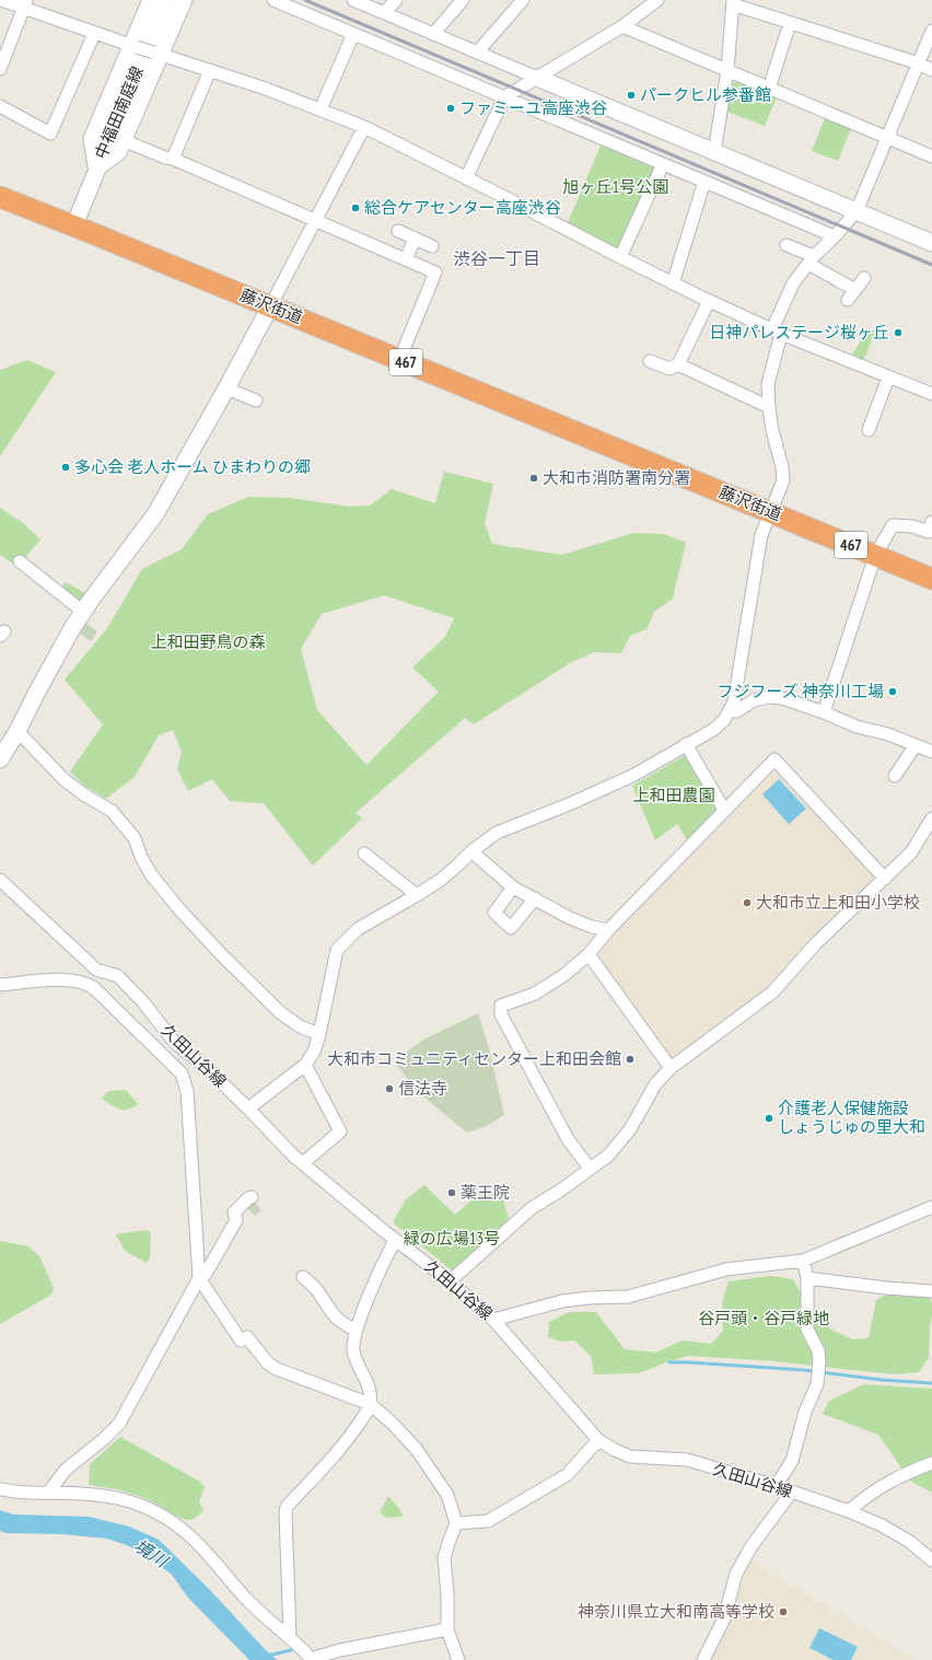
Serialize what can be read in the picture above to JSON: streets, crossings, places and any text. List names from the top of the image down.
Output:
{
  "streets": {
    "highway": ["藤沢街道", "467"],
    "street": ["中福田南庭線", "久田山谷線"]
  },
  "crossings": [
    ["中福田南庭線", "藤沢街道"]
  ],
  "districts": ["渋谷一丁目"],
  "water": ["境川"],
  "parks": [
    "旭ヶ丘1号公園",
    "上和田野鳥の森",
    "上和田農園",
    "緑の広場13号",
    "谷戸頭・谷戸緑地"
  ],
  "places": [
    "パークヒル参番館",
    "ファミーユ高座渋谷",
    "総合ケアセンター高座渋谷",
    "日神パレステージ桜ヶ丘",
    "多心会 老人ホーム ひまわりの郷",
    "大和市消防署南分署",
    "フジフーズ 神奈川工場",
    "大和市立上和田小学校",
    "大和市コミュニティセンター上和田会館",
    "信法寺",
    "介護老人保健施設 しょうじゅの里大和",
    "薬王院",
    "神奈川県立大和南高等学校"
  ]
}
